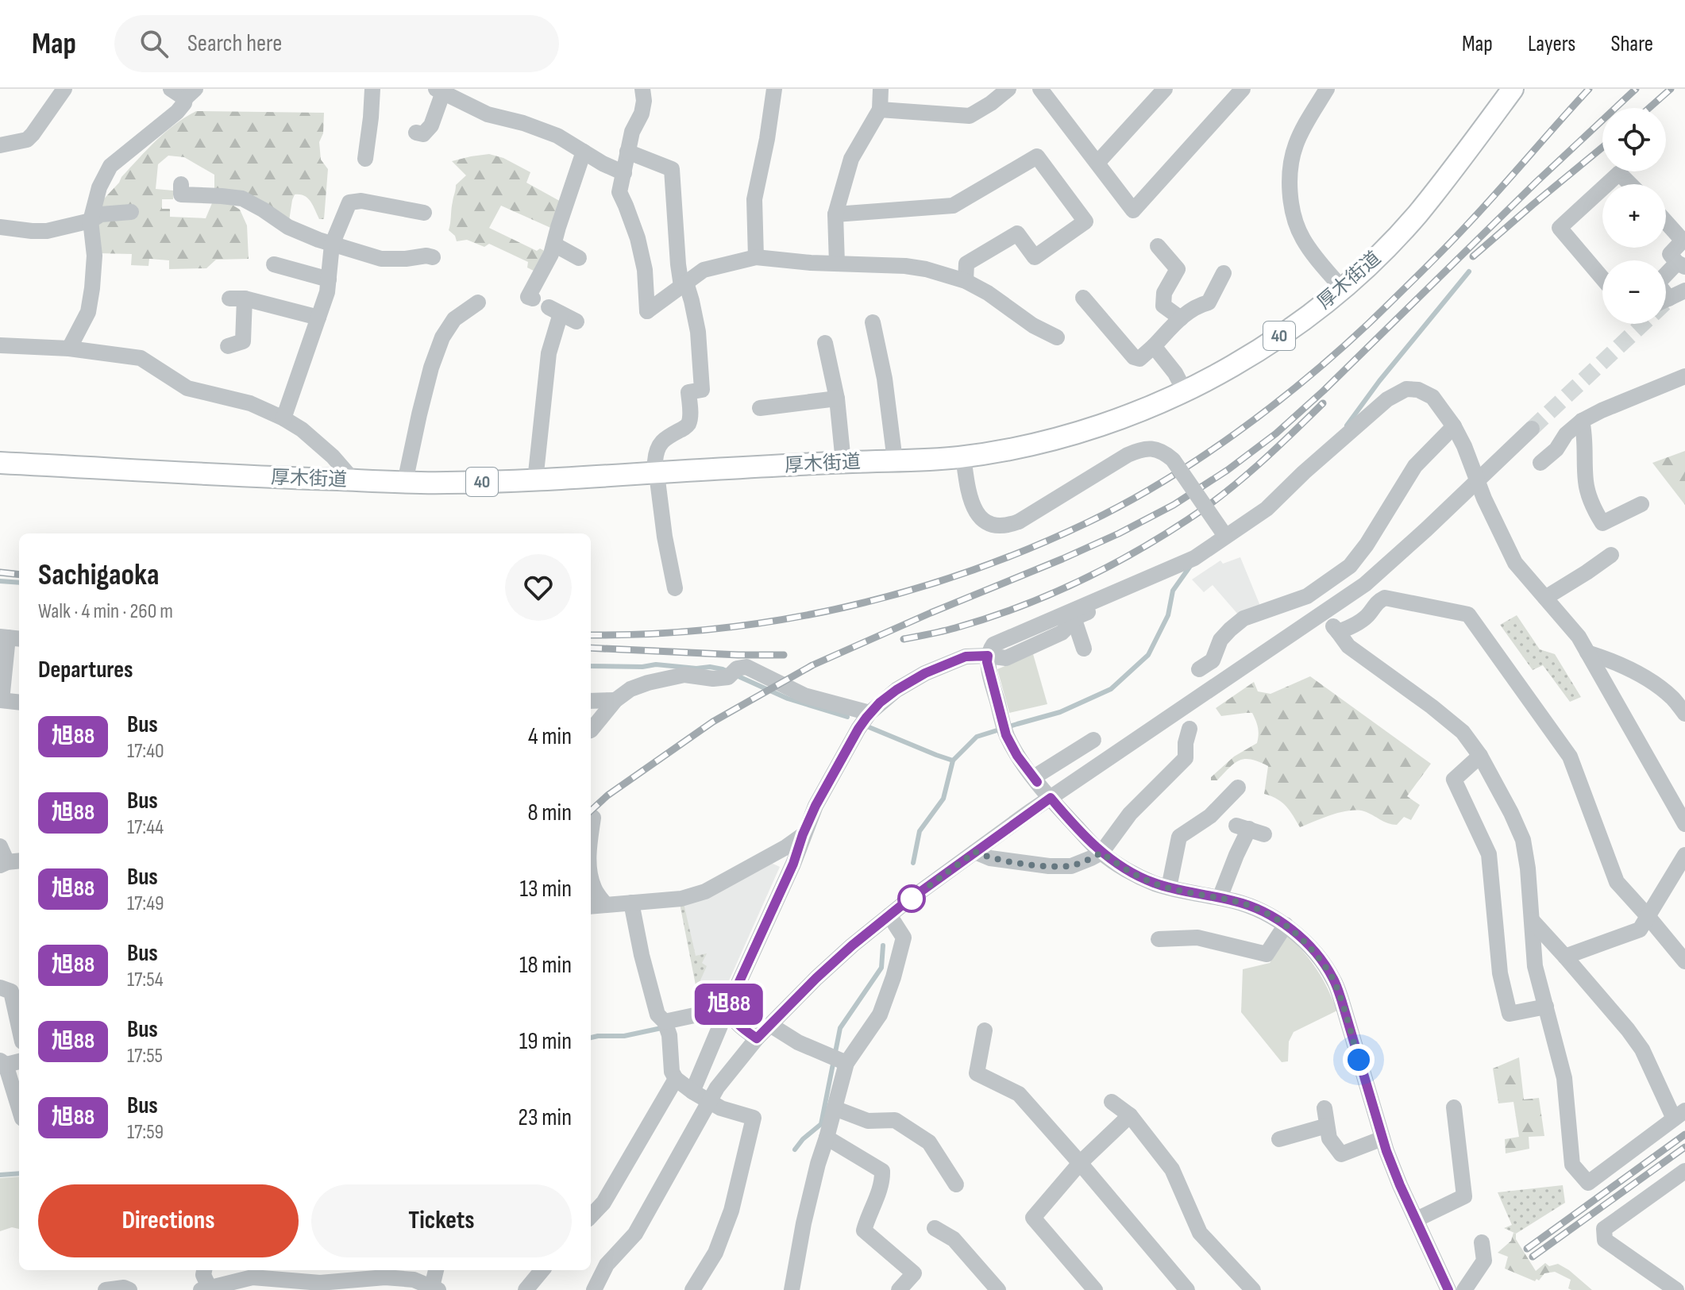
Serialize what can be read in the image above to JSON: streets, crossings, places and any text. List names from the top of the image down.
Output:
{
  "streets": {
    "main road": ["厚木街道", "40"]
  },
  "lines": ["bus line 旭88"],
  "page": {
    "header": "Map",
    "search": "Search here",
    "nav": ["Map", "Layers", "Share"],
    "on_map": "旭88",
    "map_buttons": ["+", "−"],
    "heading": [
      ["Sachigaoka", "Walk · 4 min · 260 m"],
      "Departures"
    ],
    "list": [
      {
        "mark": "旭88",
        "name": "Bus",
        "note": "17:40",
        "value": "4 min"
      },
      {
        "mark": "旭88",
        "name": "Bus",
        "note": "17:44",
        "value": "8 min"
      },
      {
        "mark": "旭88",
        "name": "Bus",
        "note": "17:49",
        "value": "13 min"
      },
      {
        "mark": "旭88",
        "name": "Bus",
        "note": "17:54",
        "value": "18 min"
      },
      {
        "mark": "旭88",
        "name": "Bus",
        "note": "17:55",
        "value": "19 min"
      },
      {
        "mark": "旭88",
        "name": "Bus",
        "note": "17:59",
        "value": "23 min"
      }
    ],
    "buttons": ["Directions", "Tickets"]
  }
}
